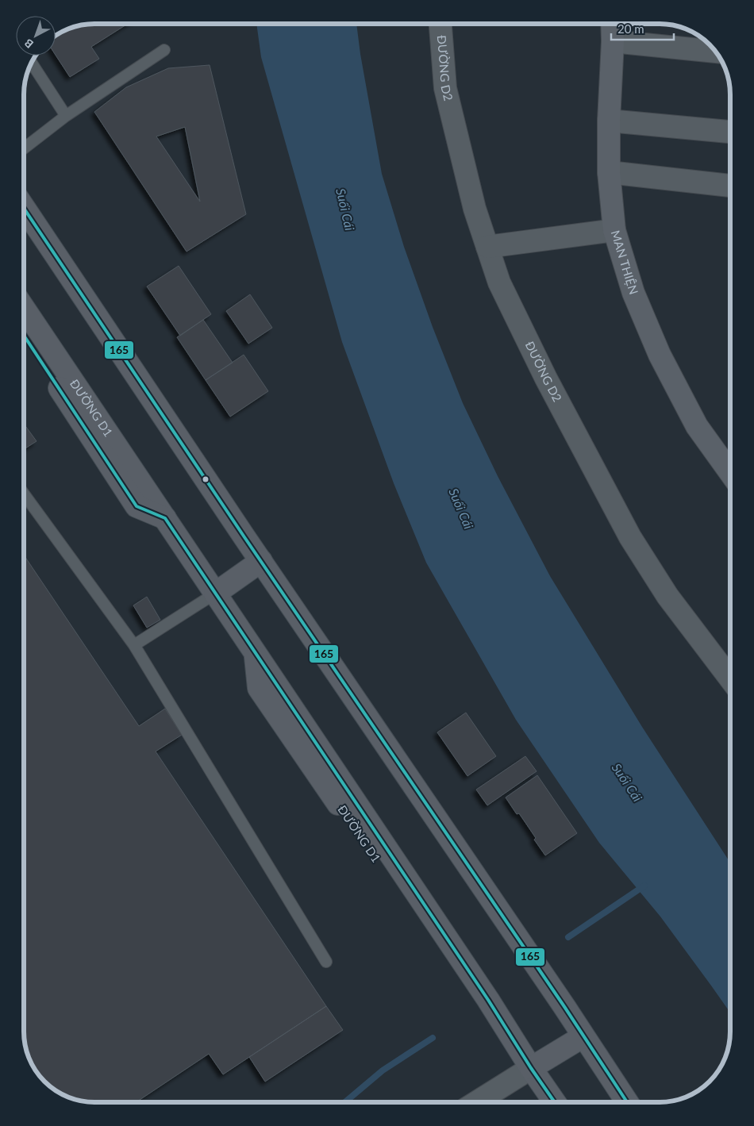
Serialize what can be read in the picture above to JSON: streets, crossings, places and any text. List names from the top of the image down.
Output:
{
  "streets": {
    "main road": ["ĐƯỜNG D1"],
    "street": ["ĐƯỜNG D2", "MAN THIỆN"]
  },
  "water": ["Suối Cái"],
  "lines": ["transit line 165"],
  "scale_bar": "20 m",
  "north": "bottom left"
}
